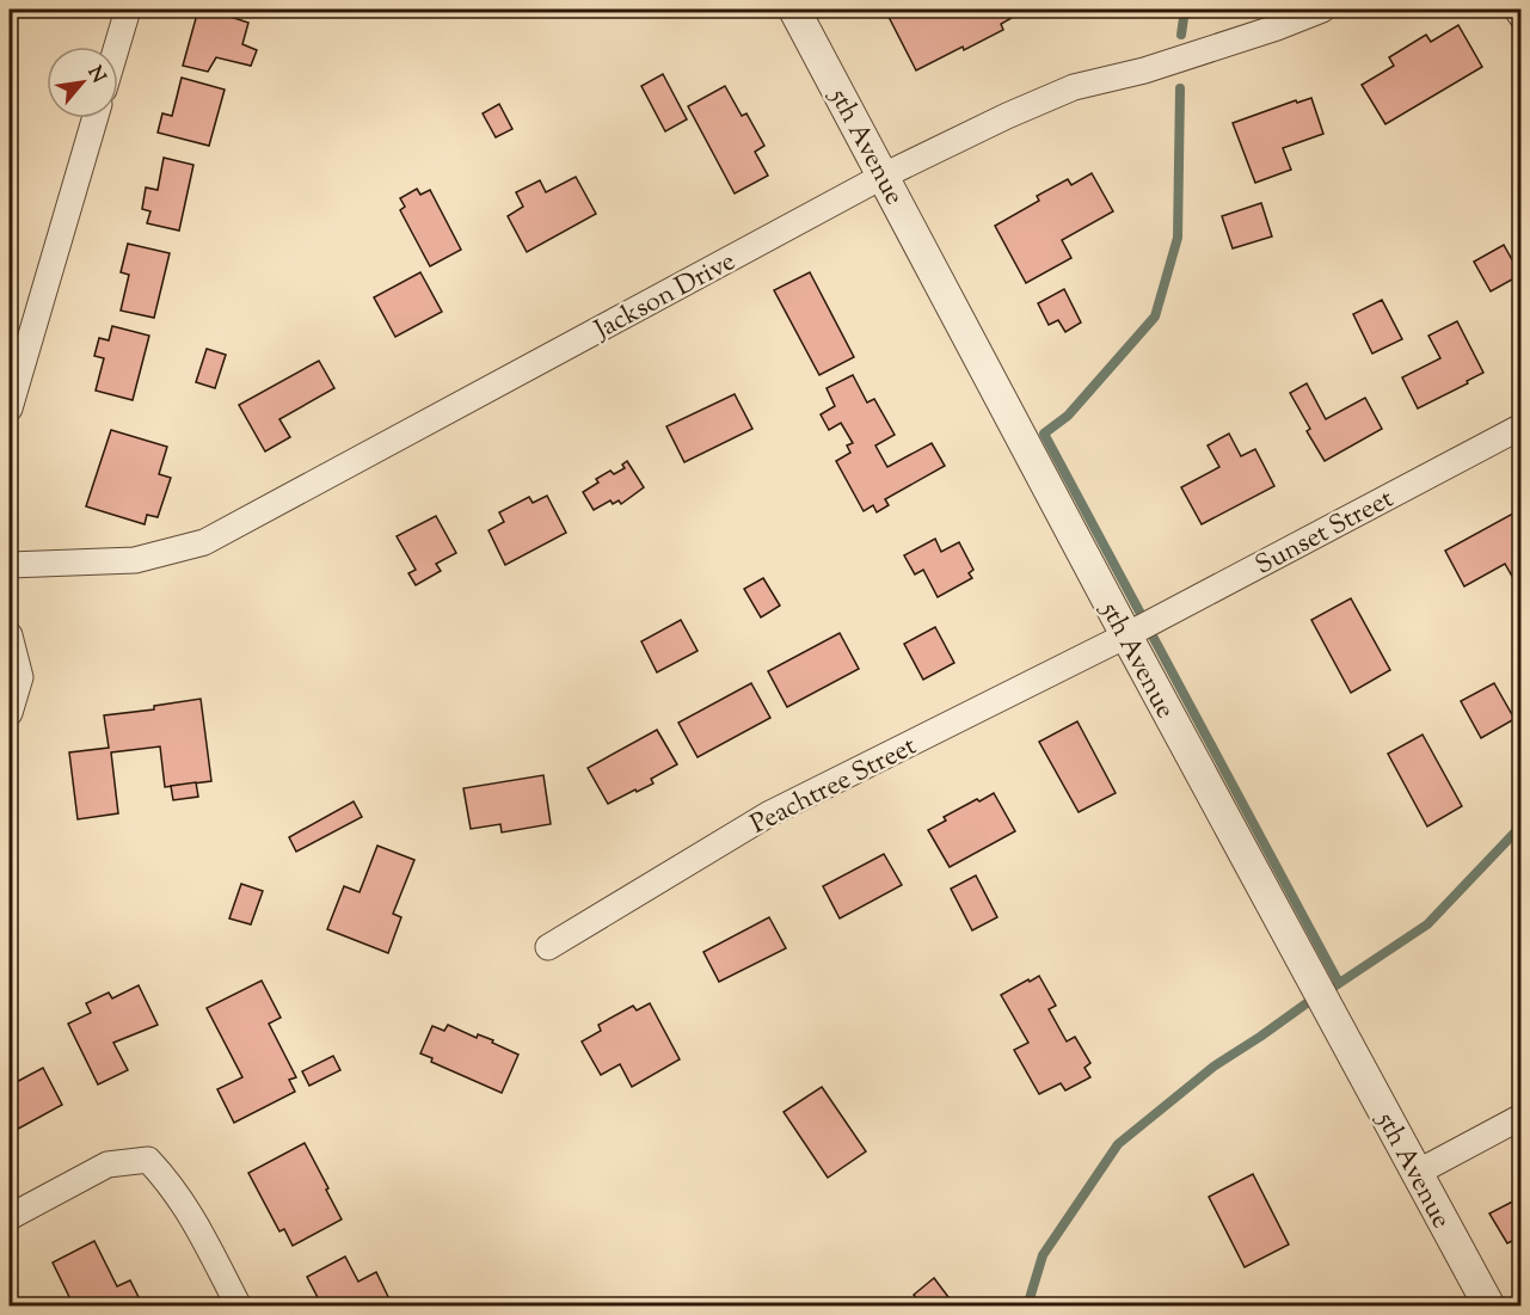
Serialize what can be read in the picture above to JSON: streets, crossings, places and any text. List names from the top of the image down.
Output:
{
  "streets": {
    "street": [
      "5th Avenue",
      "Jackson Drive",
      "Sunset Street",
      "Peachtree Street"
    ]
  },
  "crossings": [
    ["5th Avenue", "Jackson Drive"],
    ["5th Avenue", "Sunset Street"],
    ["5th Avenue", "Peachtree Street"],
    ["Sunset Street", "Peachtree Street"]
  ],
  "north": "top right"
}
